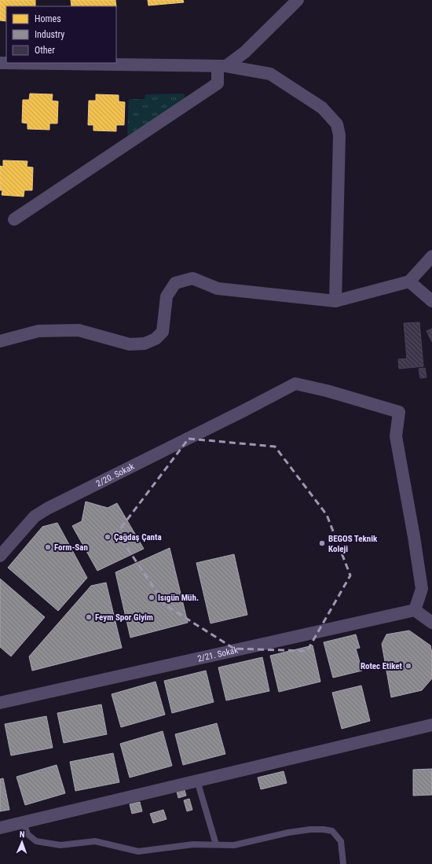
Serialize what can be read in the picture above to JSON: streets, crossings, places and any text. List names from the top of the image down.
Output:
{
  "streets": {
    "street": ["2/20. Sokak", "2/21. Sokak"]
  },
  "crossings": [
    ["2/20. Sokak", "2/21. Sokak"]
  ],
  "places": [
    "Çağdaş Çanta",
    "BEGOS Teknik Koleji",
    "Form-San",
    "Isıgün Müh.",
    "Feym Spor Giyim",
    "Rotec Etiket"
  ],
  "legend": ["Homes", "Industry", "Other"],
  "north": "top"
}
